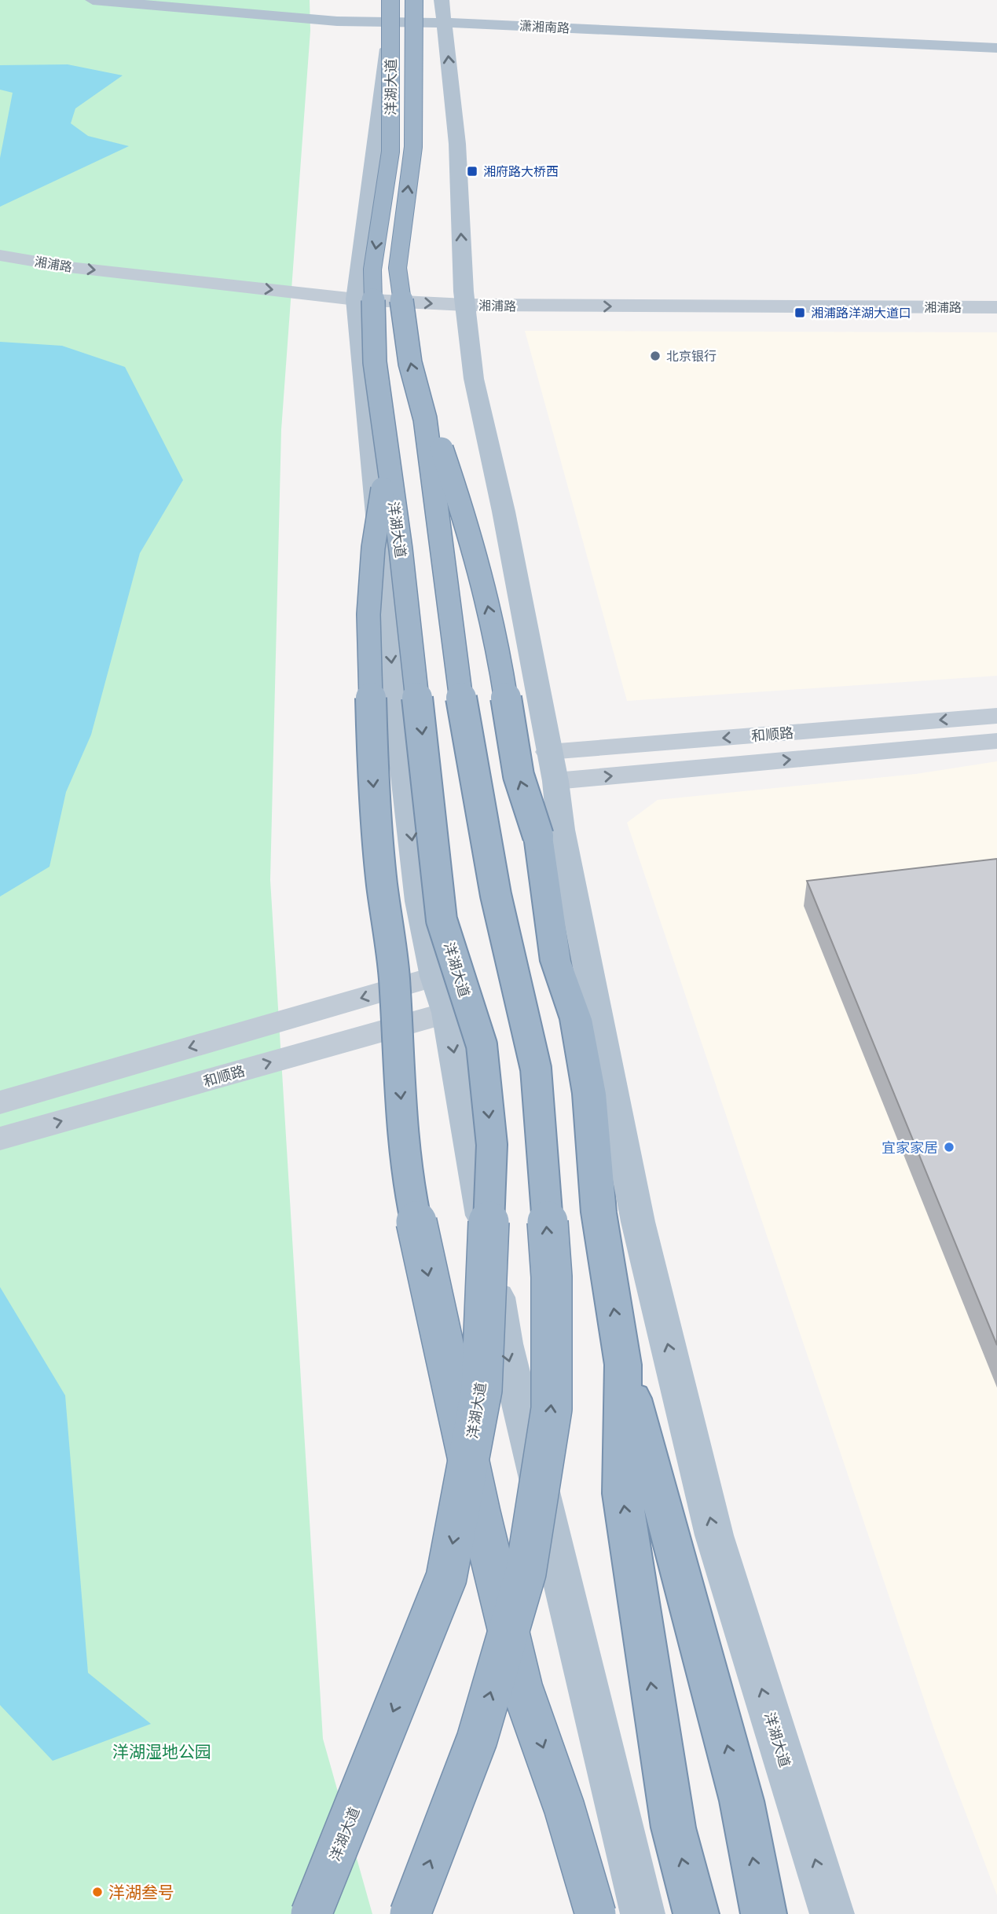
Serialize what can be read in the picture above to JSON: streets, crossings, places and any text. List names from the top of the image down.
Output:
{
  "streets": {
    "highway": ["洋湖大道"],
    "main road": ["潇湘南路", "湘浦路", "和顺路"]
  },
  "crossings": [
    ["潇湘南路", "洋湖大道"],
    ["洋湖大道", "湘浦路"],
    ["洋湖大道", "和顺路"]
  ],
  "parks": ["洋湖湿地公园"],
  "places": {
    "transit": ["湘府路大桥西", "湘浦路洋湖大道口"],
    "other": ["北京银行", "宜家家居", "洋湖叁号"]
  }
}
